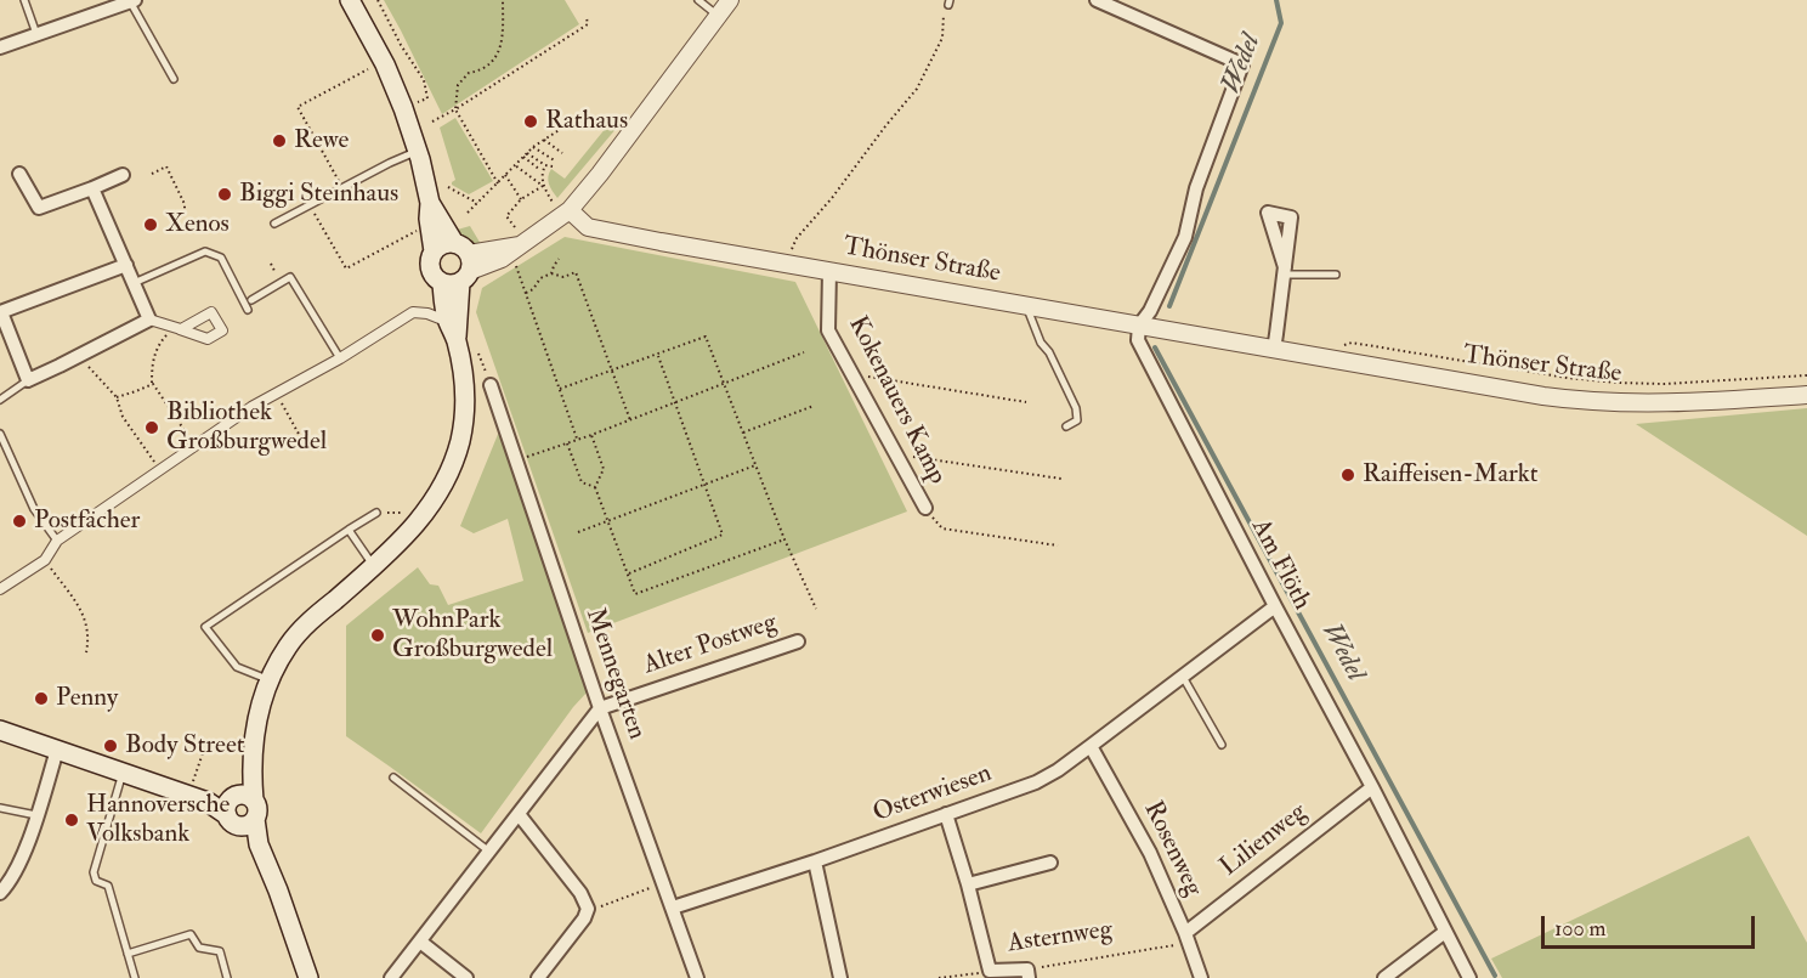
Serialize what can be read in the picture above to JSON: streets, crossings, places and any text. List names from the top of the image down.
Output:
{
  "streets": {
    "street": [
      "Thönser Straße",
      "Kokenauers Kamp",
      "Am Flöth",
      "Alter Postweg",
      "Mennegarten",
      "Osterwiesen",
      "Lilienweg",
      "Rosenweg",
      "Asternweg"
    ]
  },
  "crossings": [
    ["Thönser Straße", "Kokenauers Kamp"],
    ["Thönser Straße", "Am Flöth"],
    ["Am Flöth", "Osterwiesen"],
    ["Am Flöth", "Lilienweg"],
    ["Alter Postweg", "Mennegarten"],
    ["Mennegarten", "Osterwiesen"],
    ["Osterwiesen", "Rosenweg"],
    ["Lilienweg", "Rosenweg"],
    ["Lilienweg", "Asternweg"],
    ["Rosenweg", "Asternweg"]
  ],
  "water": ["Wedel"],
  "places": [
    "Rathaus",
    "Rewe",
    "Biggi Steinhaus",
    "Xenos",
    "Bibliothek Großburgwedel",
    "Raiffeisen-Markt",
    "Postfächer",
    "WohnPark Großburgwedel",
    "Penny",
    "Body Street",
    "Hannoversche Volksbank"
  ],
  "scale_bar": "100 m"
}
